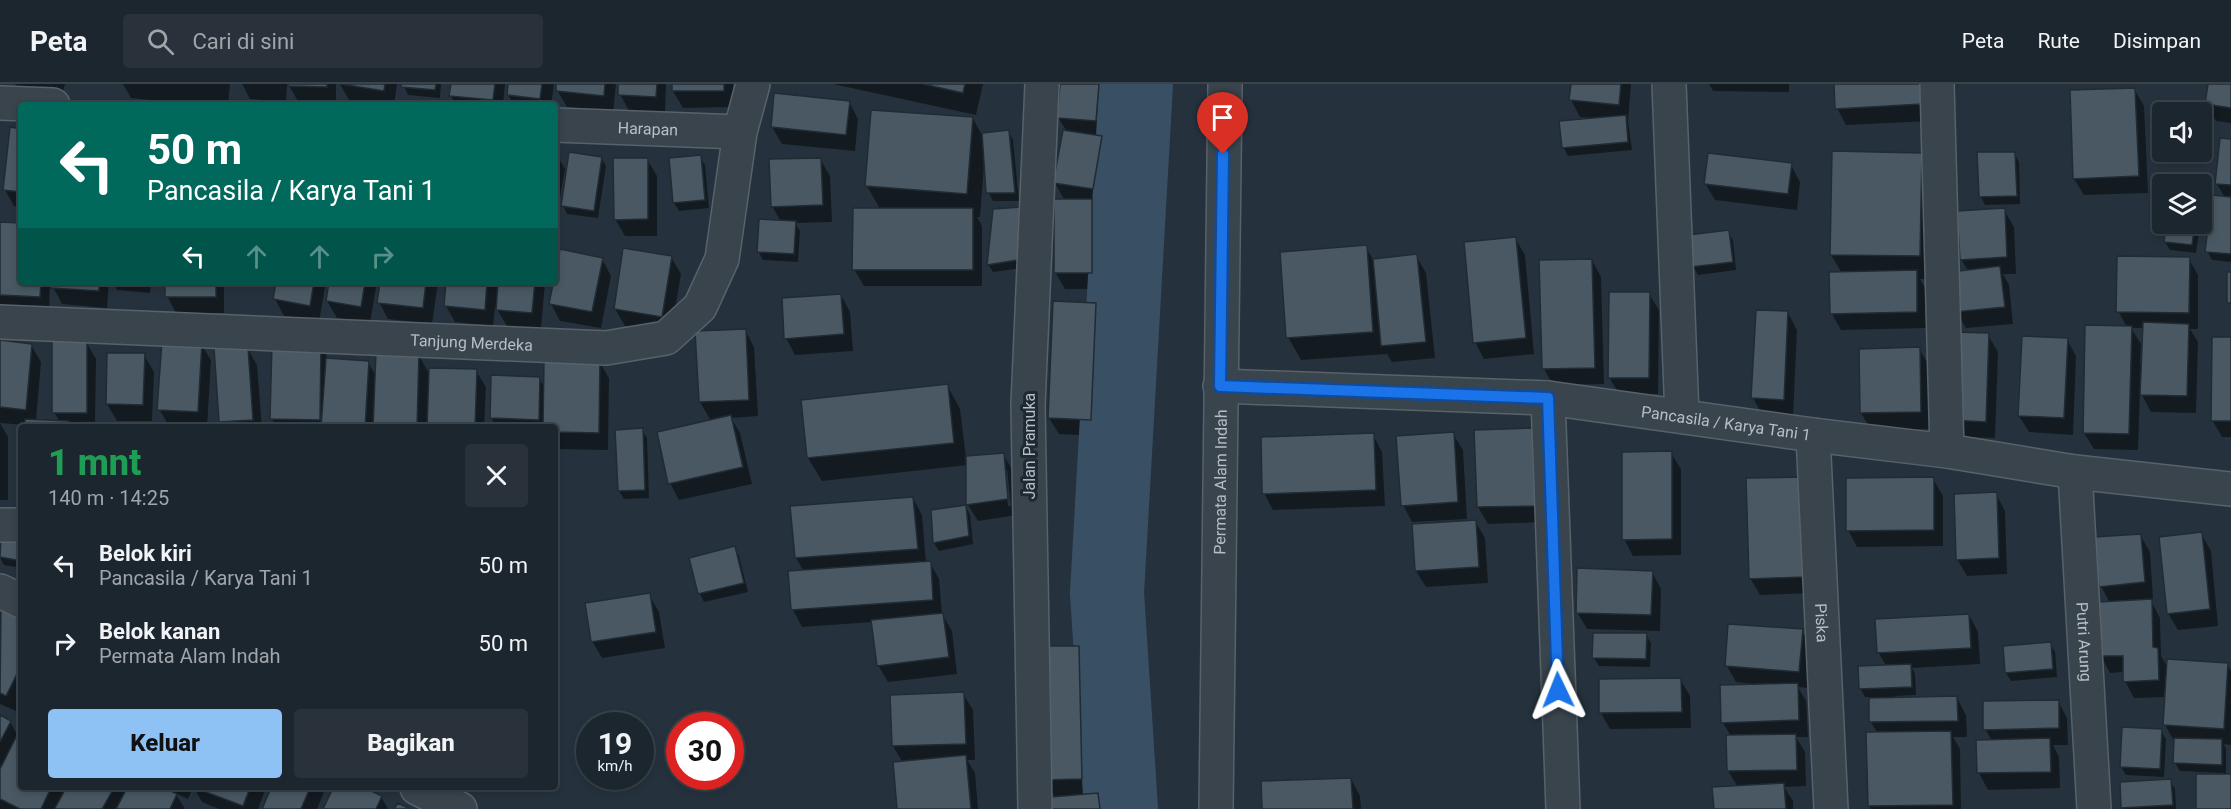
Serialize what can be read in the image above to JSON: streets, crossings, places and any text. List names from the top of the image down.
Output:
{
  "streets": {
    "street": [
      "Harapan",
      "Tanjung Merdeka",
      "Pancasila / Karya Tani 1",
      "Jalan Pramuka",
      "Permata Alam Indah",
      "Piska",
      "Putri Arung"
    ]
  },
  "crossings": [
    ["Harapan", "Tanjung Merdeka"],
    ["Pancasila / Karya Tani 1", "Permata Alam Indah"],
    ["Pancasila / Karya Tani 1", "Piska"],
    ["Pancasila / Karya Tani 1", "Putri Arung"]
  ],
  "page": {
    "header": "Peta",
    "search": "Cari di sini",
    "nav": ["Peta", "Rute", "Disimpan"],
    "turn": ["50 m", "Pancasila / Karya Tani 1"],
    "heading": ["1 mnt", "140 m · 14:25"],
    "list": [
      {
        "name": "Belok kiri",
        "note": "Pancasila / Karya Tani 1",
        "value": "50 m"
      },
      {
        "name": "Belok kanan",
        "note": "Permata Alam Indah",
        "value": "50 m"
      }
    ],
    "buttons": ["Keluar", "Bagikan"],
    "speed": "19 km/h",
    "limit": "30"
  }
}
